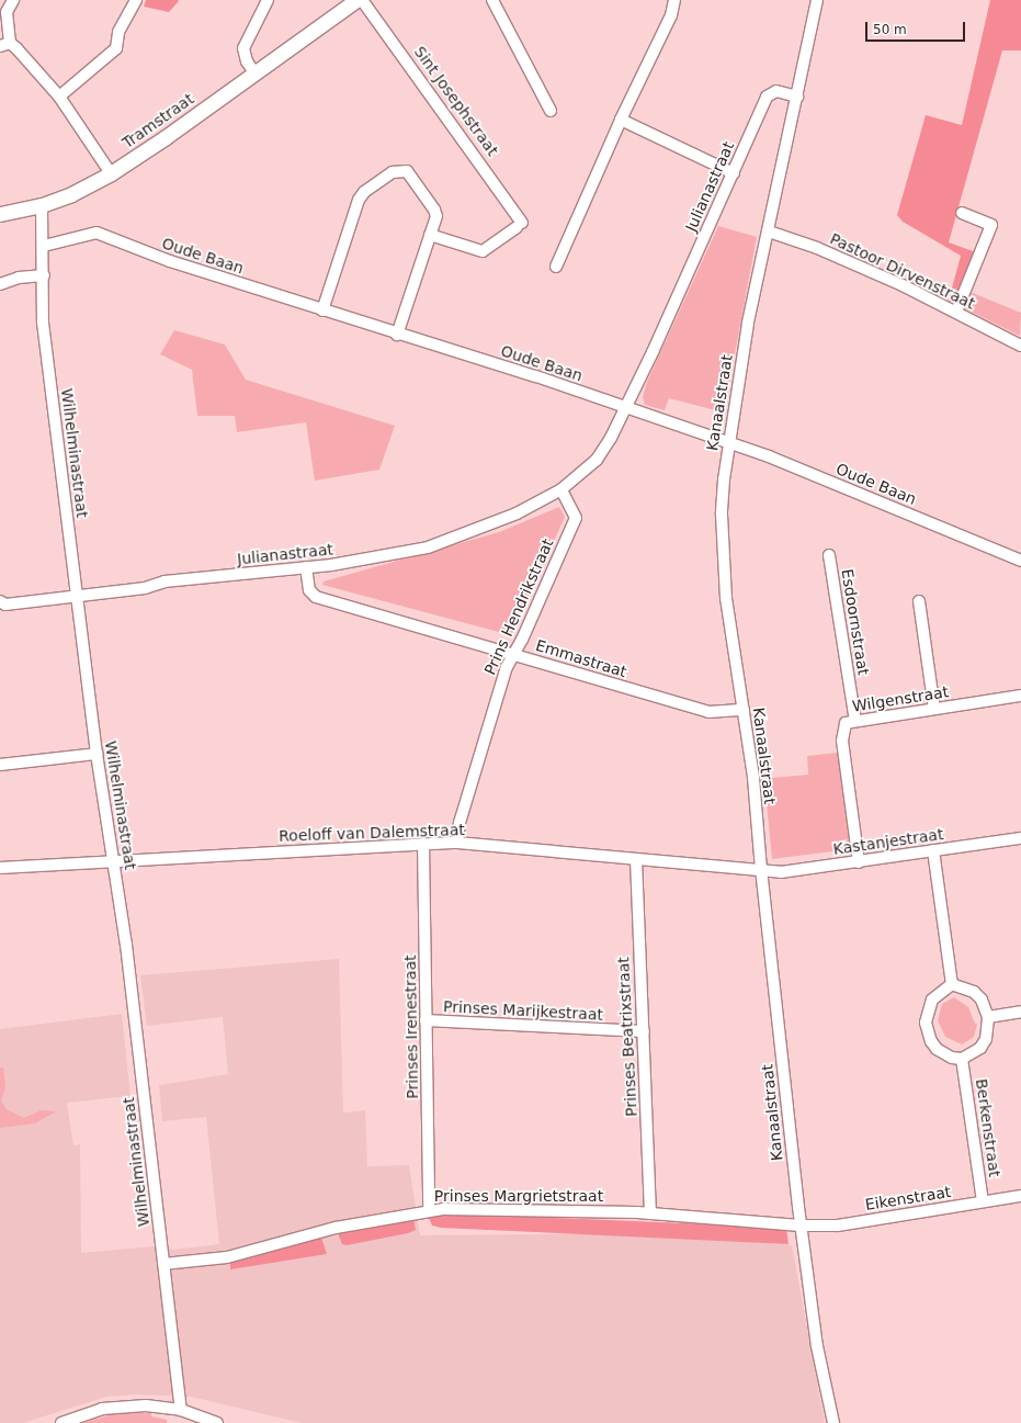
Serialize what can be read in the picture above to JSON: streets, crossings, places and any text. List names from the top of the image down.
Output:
{
  "streets": {
    "street": [
      "Sint Josephstraat",
      "Tramstraat",
      "Julianastraat",
      "Oude Baan",
      "Pastoor Dirvenstraat",
      "Kanaalstraat",
      "Wilhelminastraat",
      "Prins Hendrikstraat",
      "Esdoornstraat",
      "Emmastraat",
      "Wilgenstraat",
      "Roeloff van Dalemstraat",
      "Kastanjestraat",
      "Prinses Marijkestraat",
      "Prinses Irenestraat",
      "Prinses Beatrixstraat",
      "Berkenstraat",
      "Prinses Margrietstraat",
      "Eikenstraat"
    ]
  },
  "crossings": [
    ["Tramstraat", "Wilhelminastraat"],
    ["Julianastraat", "Oude Baan"],
    ["Julianastraat", "Kanaalstraat"],
    ["Julianastraat", "Wilhelminastraat"],
    ["Julianastraat", "Prins Hendrikstraat"],
    ["Julianastraat", "Emmastraat"],
    ["Oude Baan", "Kanaalstraat"],
    ["Oude Baan", "Wilhelminastraat"],
    ["Pastoor Dirvenstraat", "Kanaalstraat"],
    ["Kanaalstraat", "Emmastraat"],
    ["Kanaalstraat", "Roeloff van Dalemstraat"],
    ["Kanaalstraat", "Kastanjestraat"],
    ["Kanaalstraat", "Prinses Margrietstraat"],
    ["Kanaalstraat", "Eikenstraat"],
    ["Wilhelminastraat", "Roeloff van Dalemstraat"],
    ["Wilhelminastraat", "Prinses Margrietstraat"],
    ["Prins Hendrikstraat", "Emmastraat"],
    ["Prins Hendrikstraat", "Roeloff van Dalemstraat"],
    ["Esdoornstraat", "Wilgenstraat"],
    ["Wilgenstraat", "Kastanjestraat"],
    ["Roeloff van Dalemstraat", "Kastanjestraat"],
    ["Roeloff van Dalemstraat", "Prinses Irenestraat"],
    ["Roeloff van Dalemstraat", "Prinses Beatrixstraat"],
    ["Prinses Marijkestraat", "Prinses Irenestraat"],
    ["Prinses Marijkestraat", "Prinses Beatrixstraat"],
    ["Prinses Irenestraat", "Prinses Margrietstraat"],
    ["Prinses Beatrixstraat", "Prinses Margrietstraat"],
    ["Berkenstraat", "Eikenstraat"],
    ["Prinses Margrietstraat", "Eikenstraat"]
  ],
  "scale_bar": "50 m"
}
